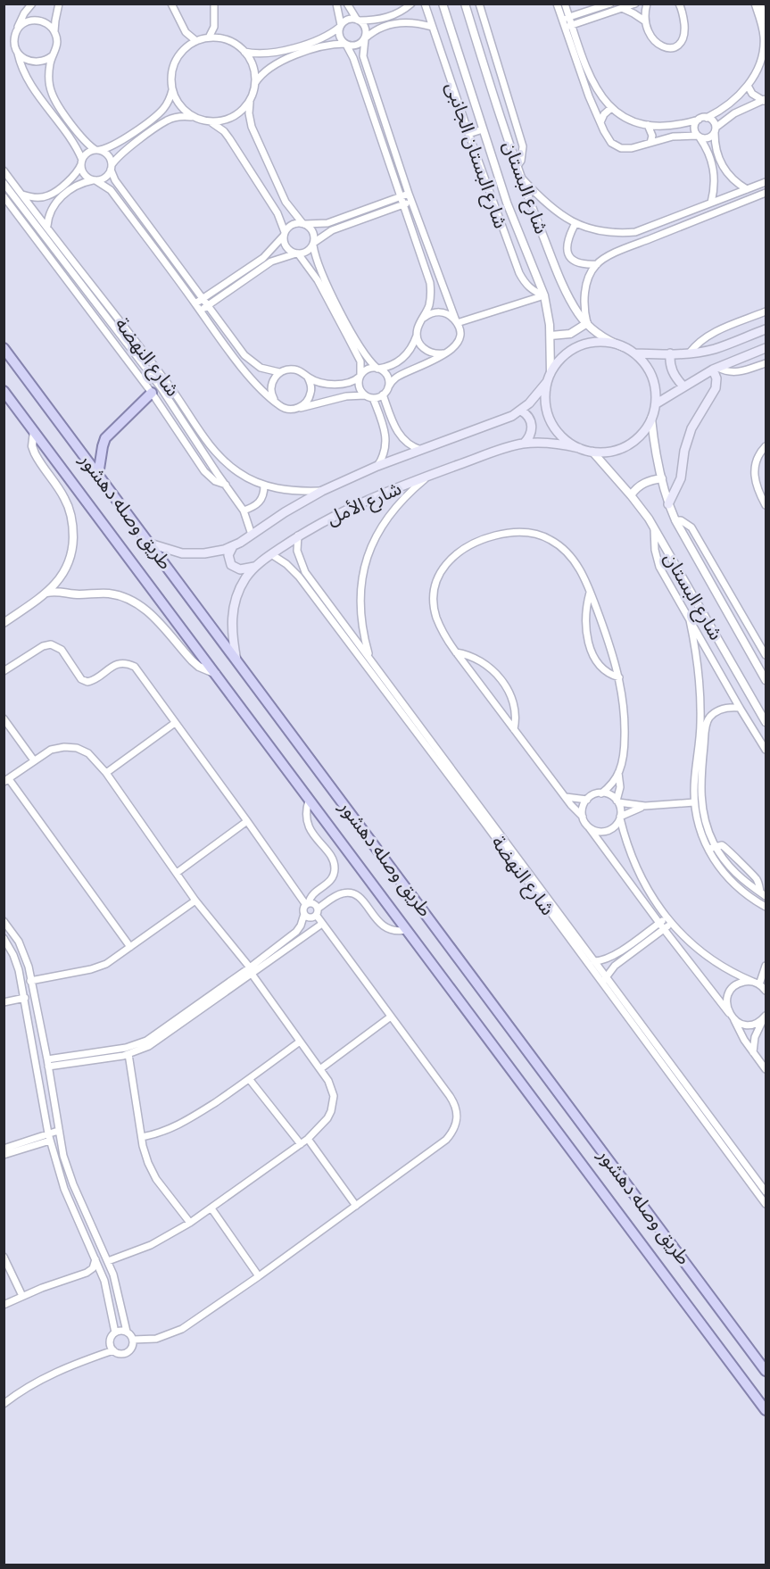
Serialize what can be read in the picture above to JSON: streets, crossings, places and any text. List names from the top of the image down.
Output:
{
  "streets": {
    "main road": ["شارع الأمل", "طريق وصله دهشور"],
    "street": ["شارع البستان الجانبى", "شارع البستان", "شارع النهضة"]
  },
  "crossings": [
    ["شارع البستان الجانبى", "شارع البستان"],
    ["شارع البستان", "شارع الأمل"],
    ["شارع النهضة", "شارع الأمل"],
    ["شارع الأمل", "طريق وصله دهشور"]
  ]
}
